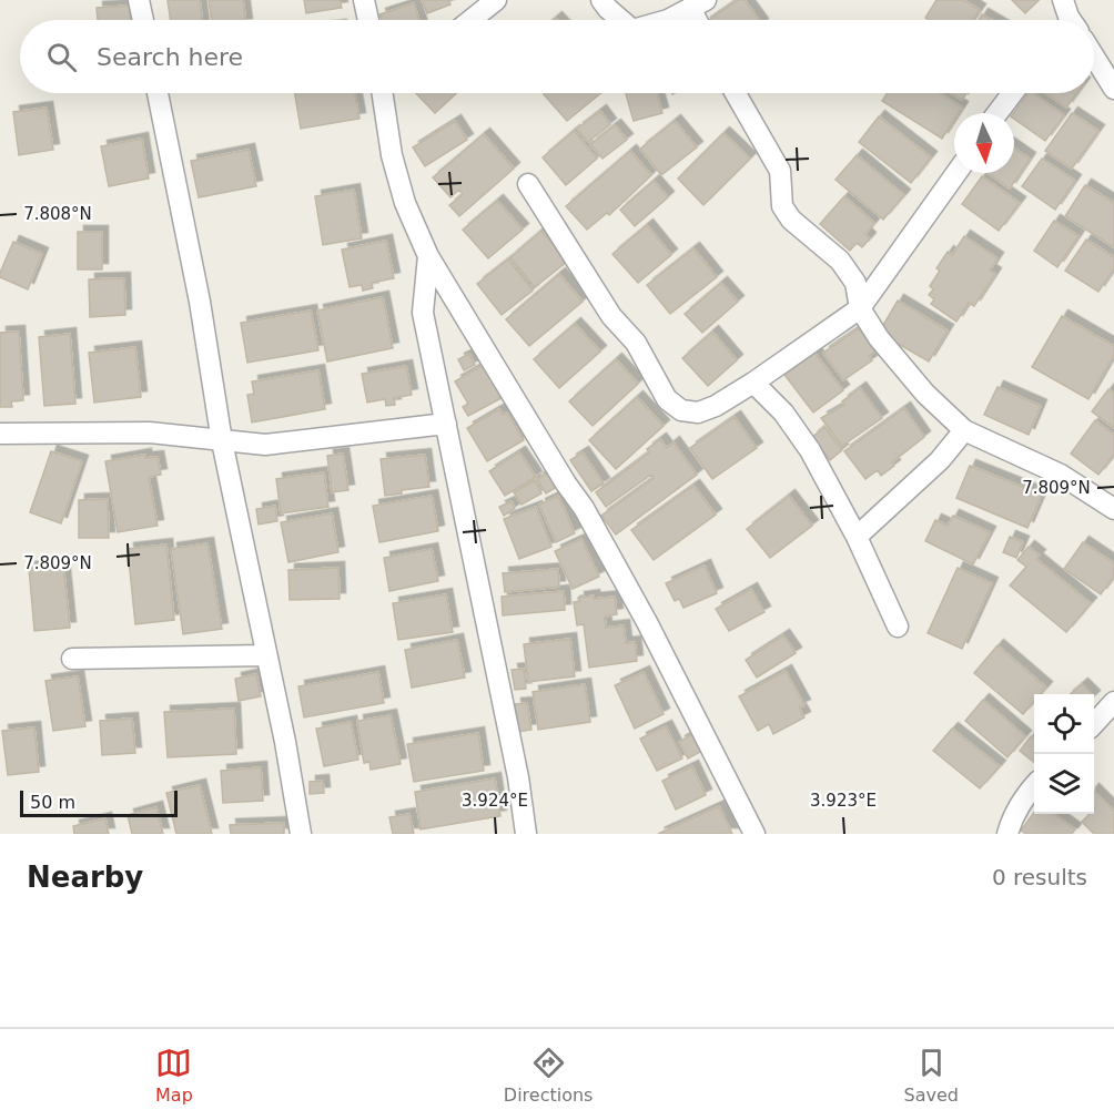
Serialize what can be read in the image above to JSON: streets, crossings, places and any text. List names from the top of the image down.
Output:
{
  "scale_bar": "50 m",
  "north": "bottom",
  "page": {
    "search": "Search here",
    "scale": "50 m",
    "heading": ["Nearby", "0 results"],
    "nav": ["Map", "Directions", "Saved"]
  },
  "coordinates": [
    "7.808°N",
    "7.809°N",
    "3.924°E",
    "3.923°E"
  ]
}
